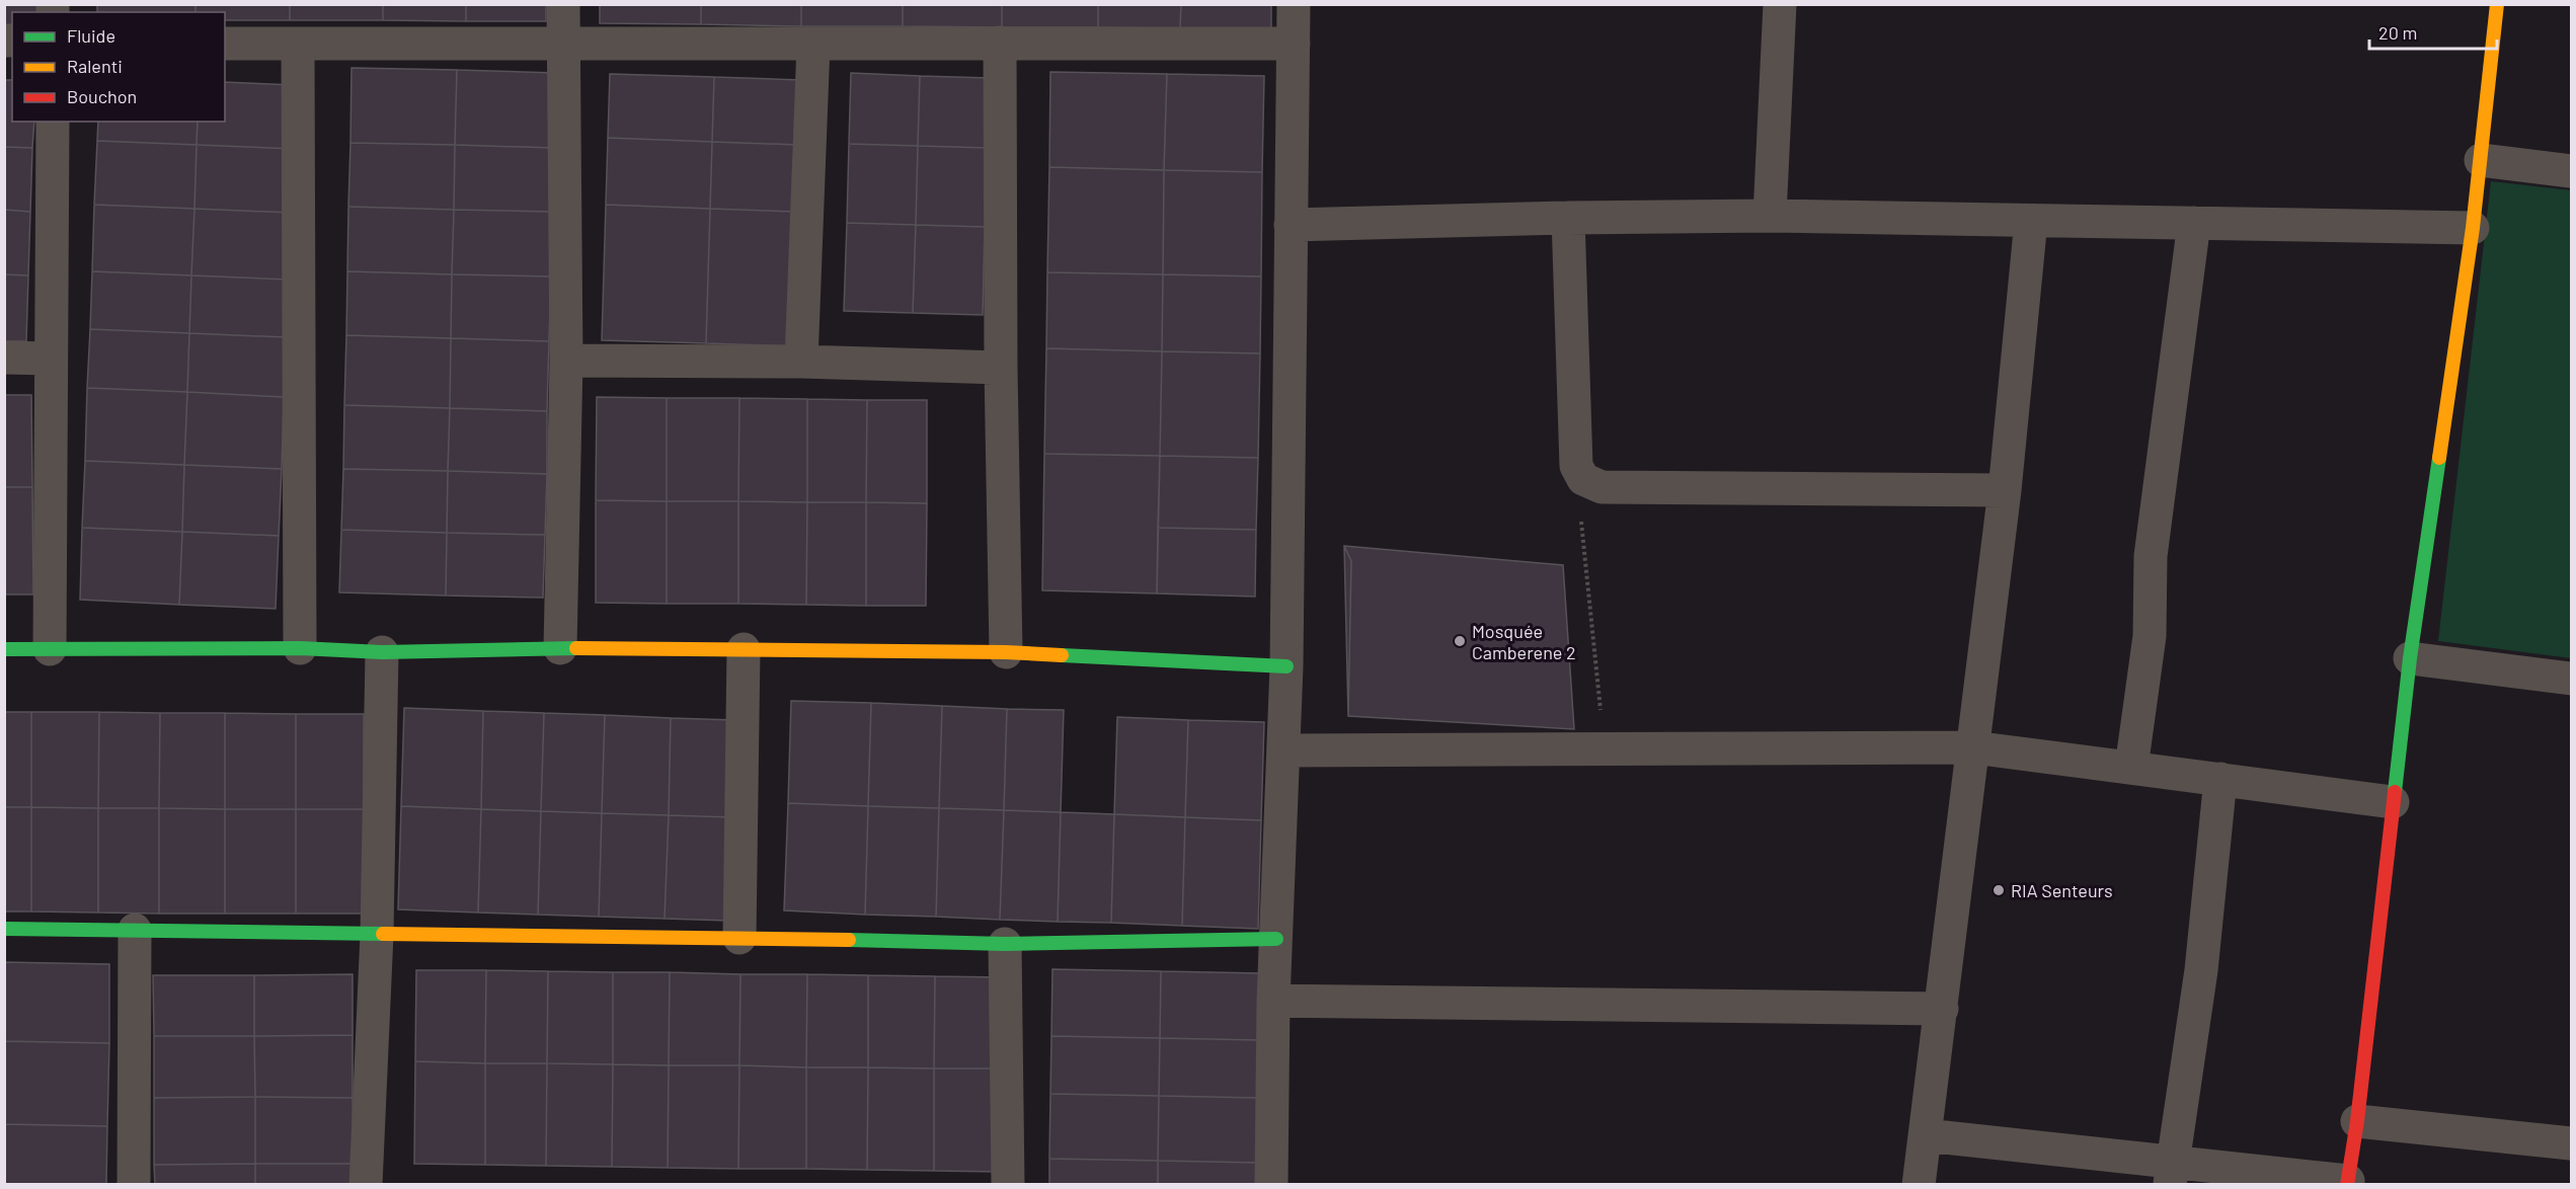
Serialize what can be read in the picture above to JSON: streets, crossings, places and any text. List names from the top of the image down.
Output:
{
  "places": ["Mosquée Camberene 2", "RIA Senteurs"],
  "legend": ["Fluide", "Ralenti", "Bouchon"],
  "scale_bar": "20 m"
}
